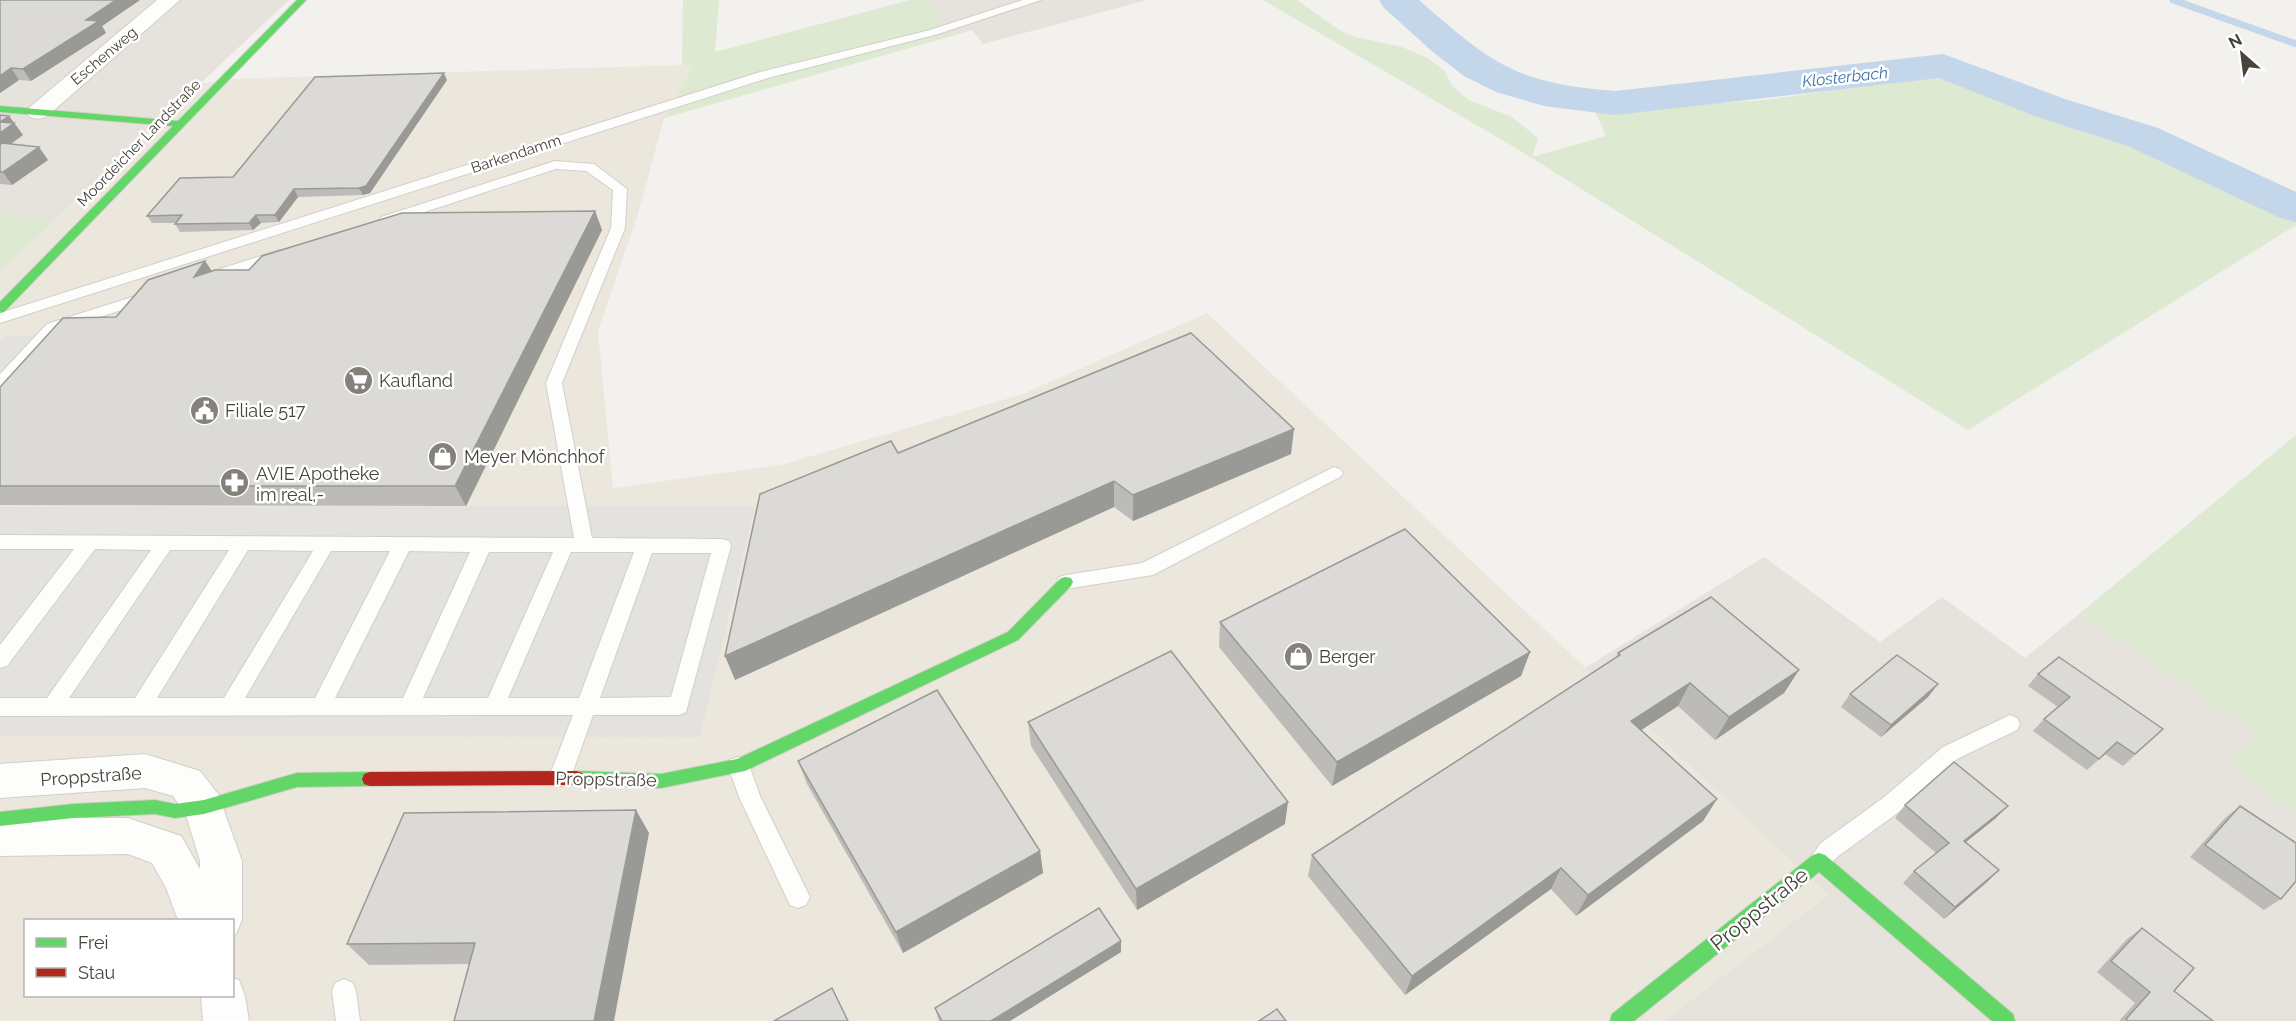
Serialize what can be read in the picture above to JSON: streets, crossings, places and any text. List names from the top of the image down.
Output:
{
  "streets": {
    "street": ["Eschenweg", "Moordeicher Landstraße", "Proppstraße"],
    "lane": ["Barkendamm"]
  },
  "crossings": [
    ["Eschenweg", "Moordeicher Landstraße"]
  ],
  "water": ["Klosterbach"],
  "places": {
    "supermarket": ["Kaufland"],
    "public building": ["Filiale 517"],
    "shop": ["Meyer Mönchhof", "Berger"],
    "pharmacy": ["AVIE Apotheke im real,-"]
  },
  "legend": ["Frei", "Stau"],
  "north": "top left"
}
